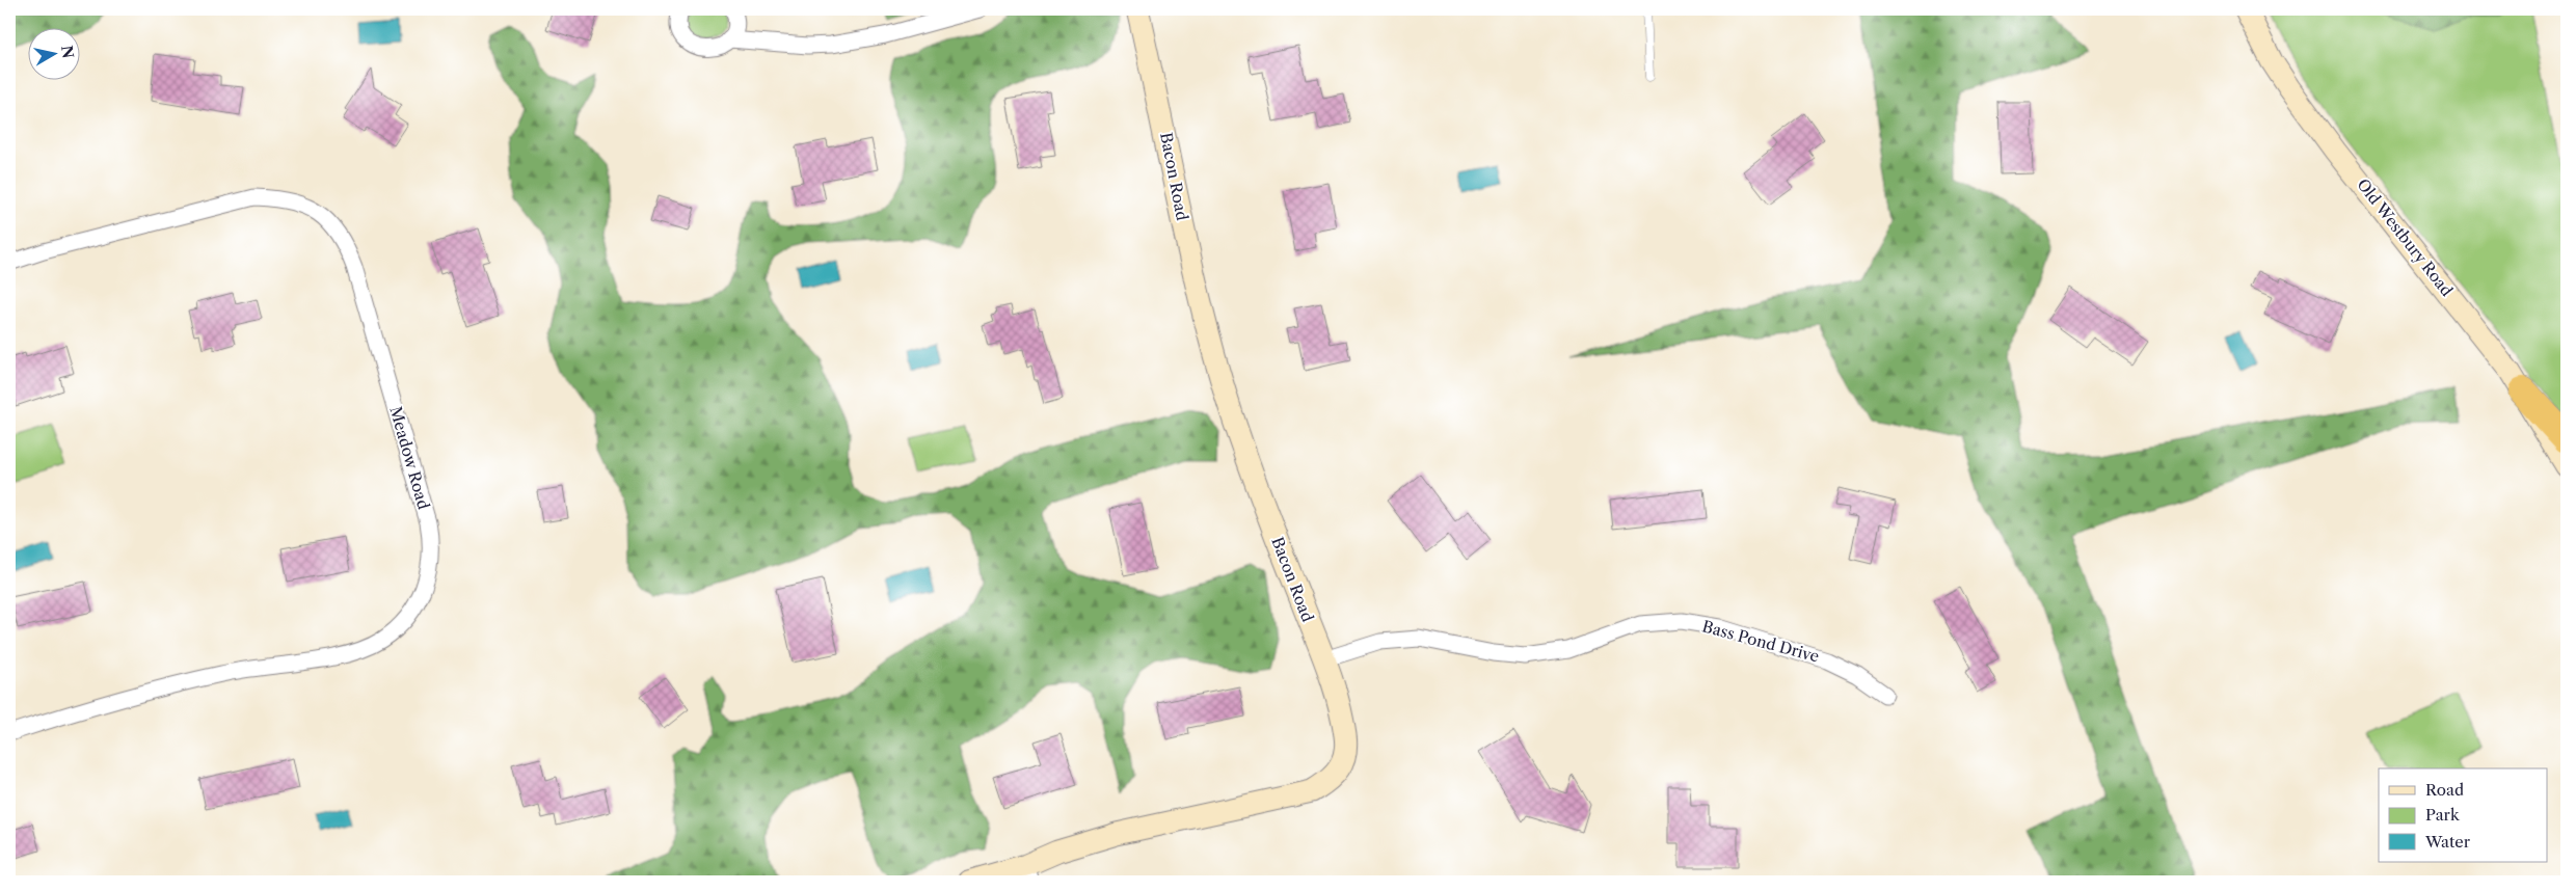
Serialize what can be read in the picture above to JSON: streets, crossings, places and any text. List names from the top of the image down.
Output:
{
  "streets": {
    "street": [
      "Bacon Road",
      "Old Westbury Road",
      "Meadow Road",
      "Bass Pond Drive"
    ]
  },
  "crossings": [
    ["Bacon Road", "Bass Pond Drive"]
  ],
  "legend": ["Road", "Park", "Water"],
  "north": "right"
}
